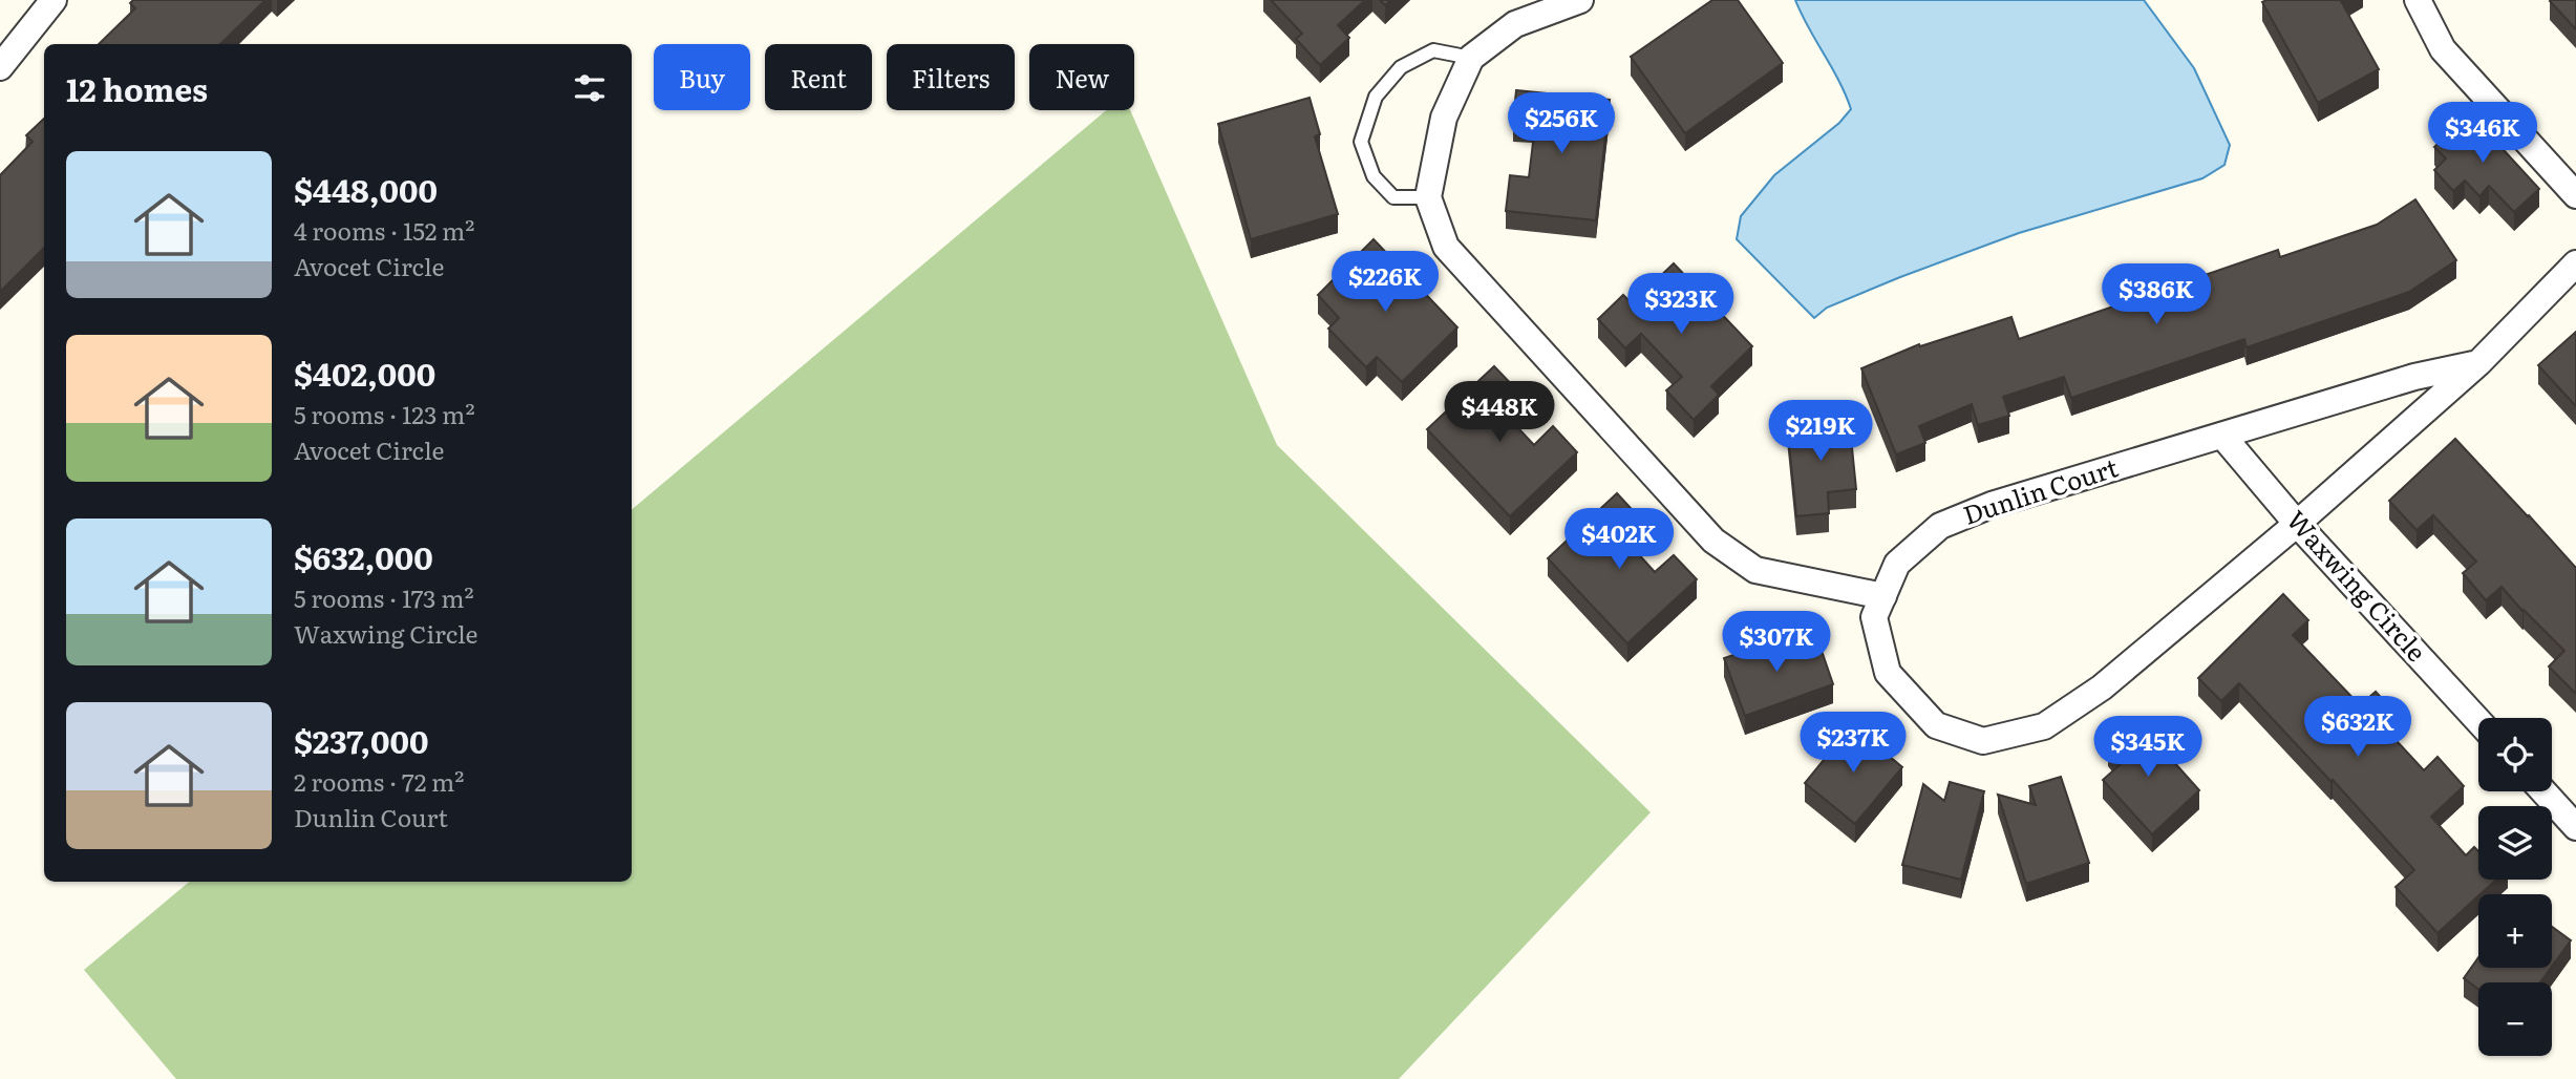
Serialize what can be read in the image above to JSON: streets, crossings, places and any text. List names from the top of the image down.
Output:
{
  "streets": {
    "street": ["Dunlin Court", "Waxwing Circle"]
  },
  "crossings": [
    ["Dunlin Court", "Waxwing Circle"]
  ],
  "page": {
    "chip": [
      "Buy",
      "Rent",
      "Filters",
      "New"
    ],
    "heading": "12 homes",
    "price": [
      "$256K",
      "$346K",
      "$226K",
      "$386K",
      "$323K",
      "$448K",
      "$219K",
      "$402K",
      "$307K",
      "$632K",
      "$237K",
      "$345K"
    ],
    "list": [
      {
        "name": "$448,000",
        "note": "4 rooms · 152 m² · Avocet Circle"
      },
      {
        "name": "$402,000",
        "note": "5 rooms · 123 m² · Avocet Circle"
      },
      {
        "name": "$632,000",
        "note": "5 rooms · 173 m² · Waxwing Circle"
      },
      {
        "name": "$237,000",
        "note": "2 rooms · 72 m² · Dunlin Court"
      }
    ],
    "map_buttons": ["+", "−"]
  }
}
